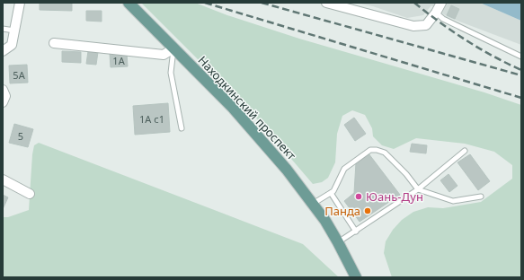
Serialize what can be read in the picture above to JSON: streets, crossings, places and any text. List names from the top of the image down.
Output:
{
  "streets": {
    "main road": ["Находкинский проспект"]
  },
  "places": ["Юань-Дун", "Панда"],
  "house_numbers": [
    "1А",
    "5А",
    "1А с1",
    "5"
  ]
}
